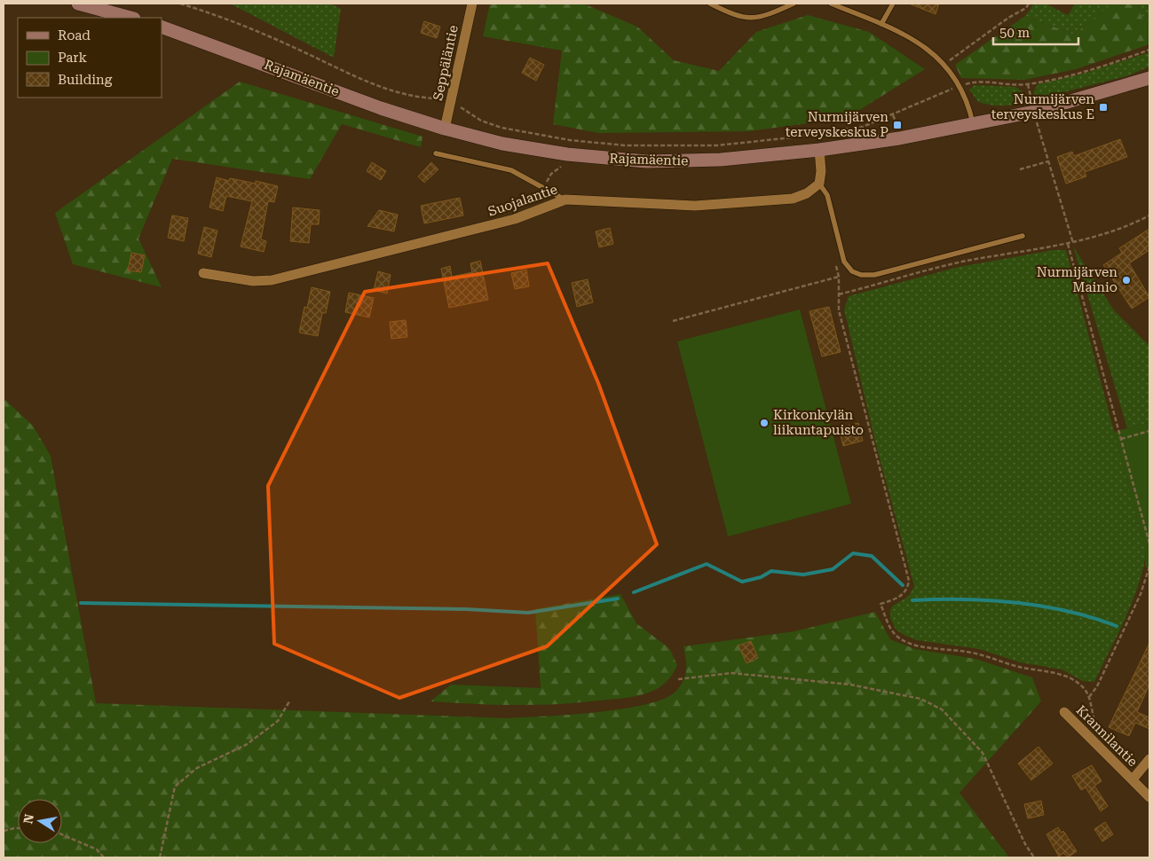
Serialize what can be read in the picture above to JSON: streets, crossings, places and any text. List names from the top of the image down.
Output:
{
  "streets": {
    "main road": ["Rajamäentie"],
    "street": ["Seppäläntie", "Suojalantie", "Krannilantie"]
  },
  "crossings": [
    ["Seppäläntie", "Rajamäentie"]
  ],
  "places": {
    "transit": ["Nurmijärven terveyskeskus E", "Nurmijärven terveyskeskus P"],
    "other": ["Nurmijärven Mainio", "Kirkonkylän liikuntapuisto"]
  },
  "legend": ["Road", "Park", "Building"],
  "scale_bar": "50 m",
  "north": "left"
}
